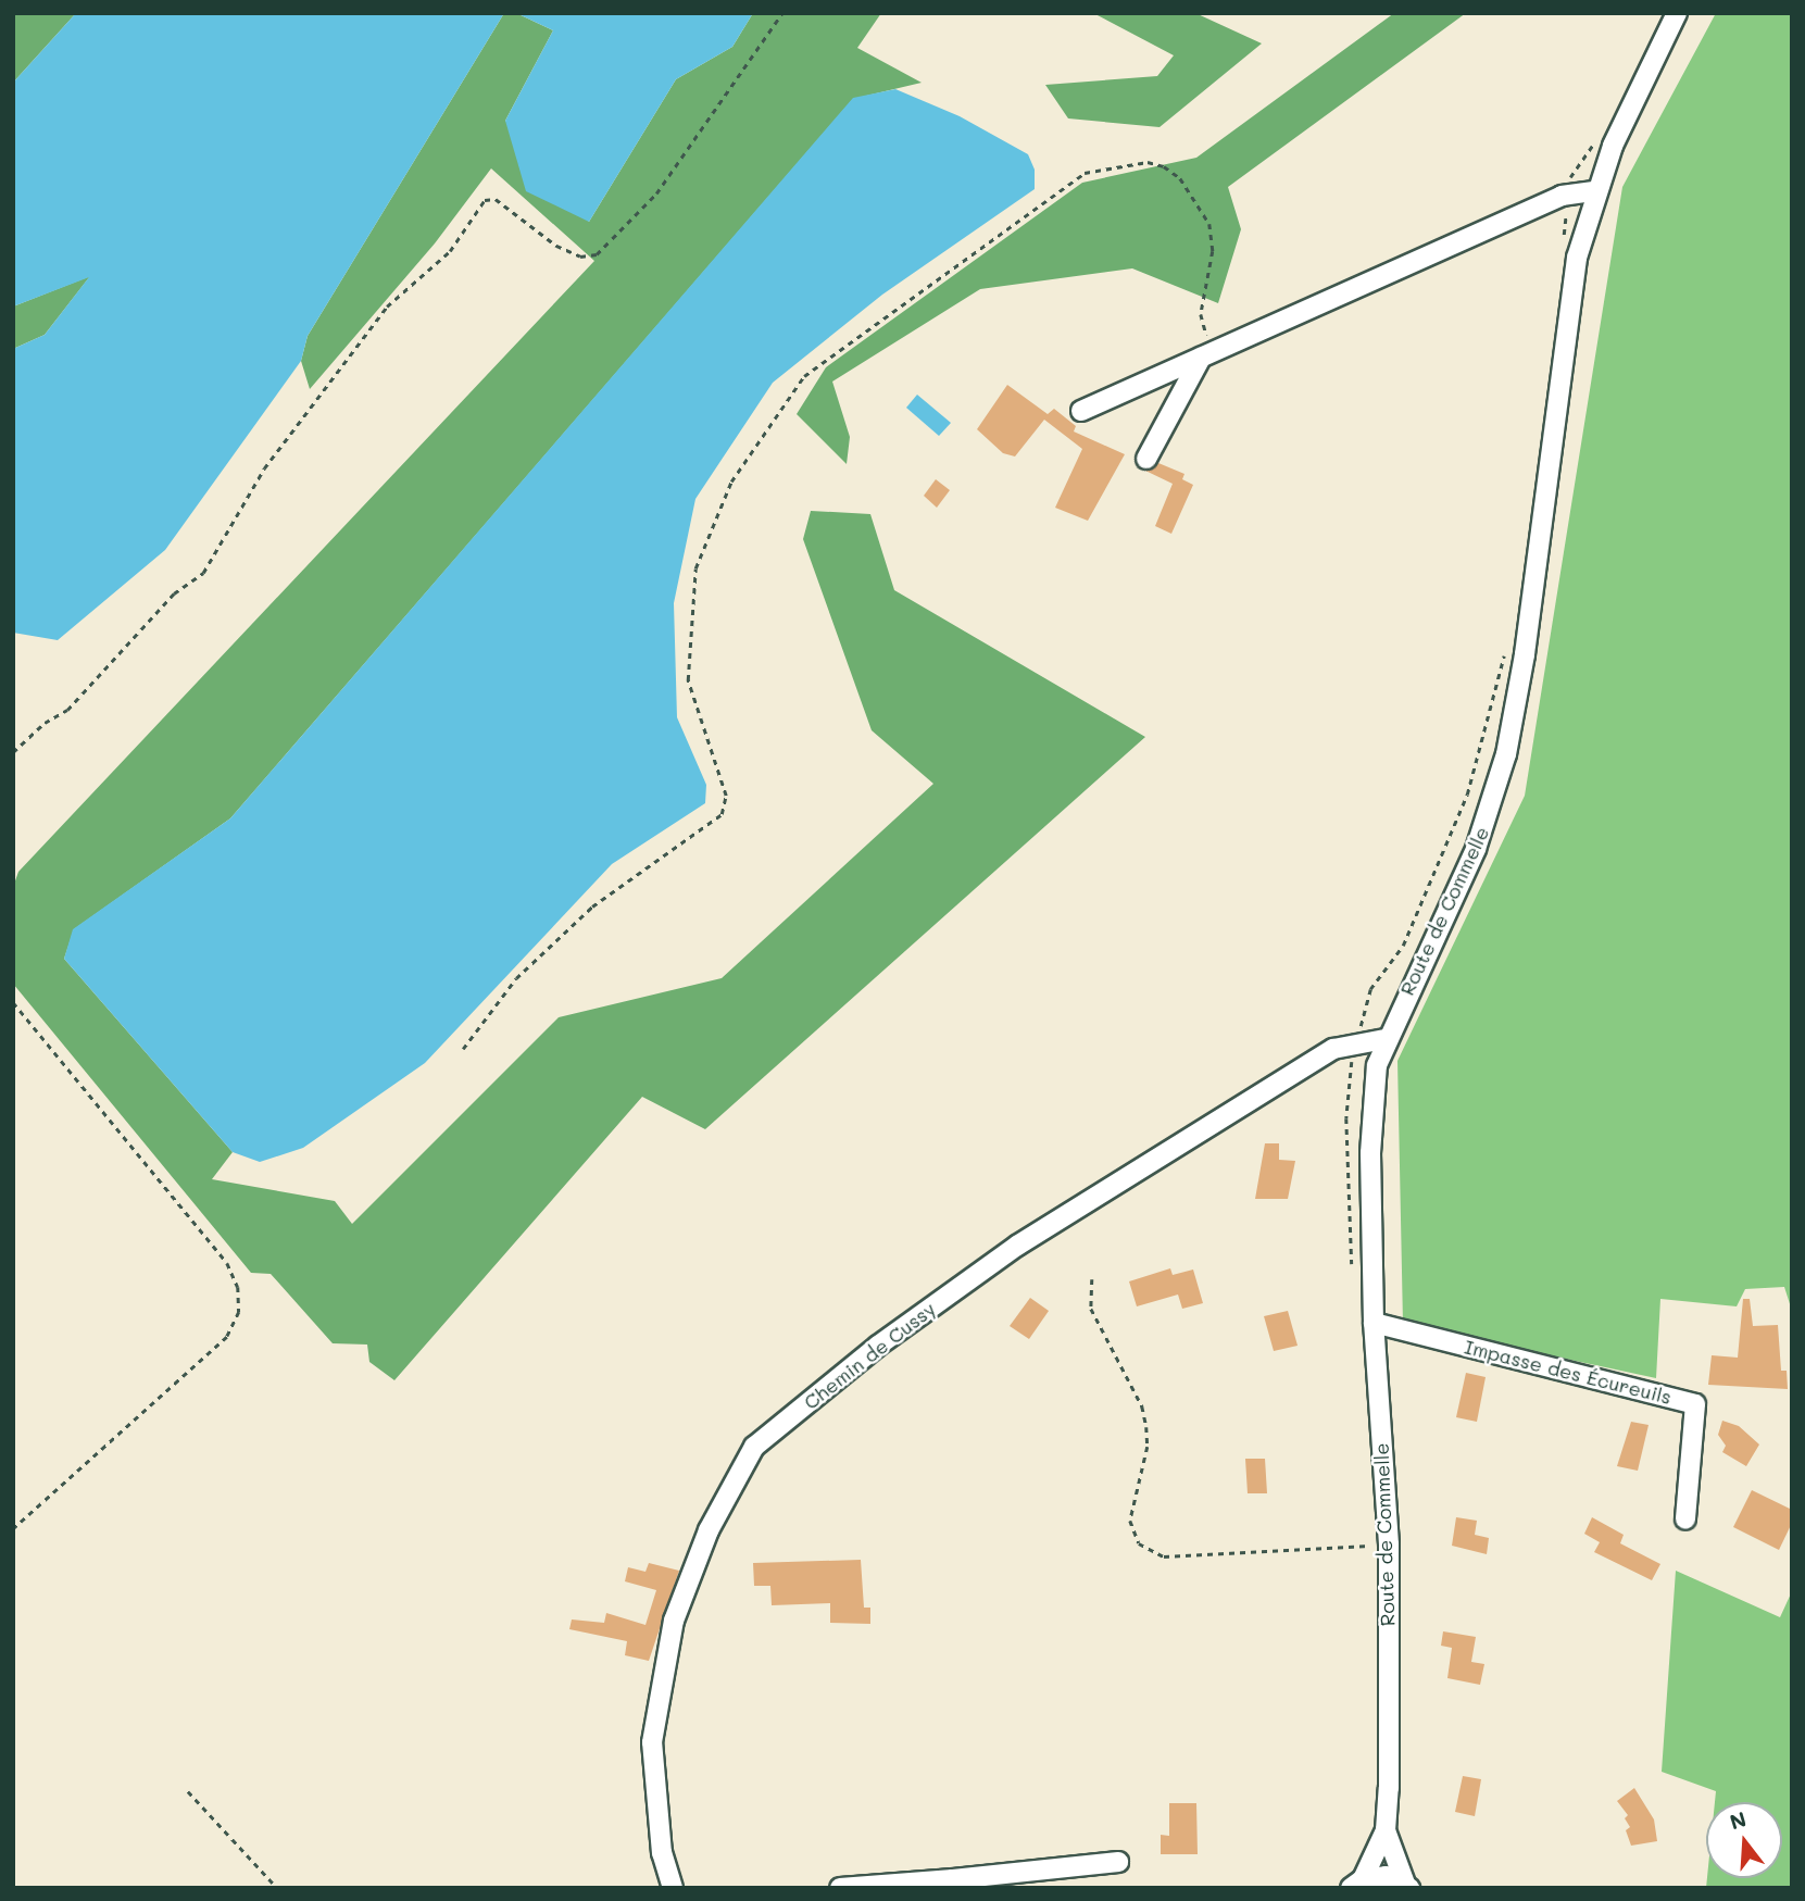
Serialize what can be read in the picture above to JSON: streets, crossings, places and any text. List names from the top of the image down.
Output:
{
  "streets": {
    "street": ["Route de Commelle", "Chemin de Cussy", "Impasse des Écureuils"]
  },
  "crossings": [
    ["Route de Commelle", "Chemin de Cussy"],
    ["Route de Commelle", "Impasse des Écureuils"]
  ],
  "north": "top"
}
